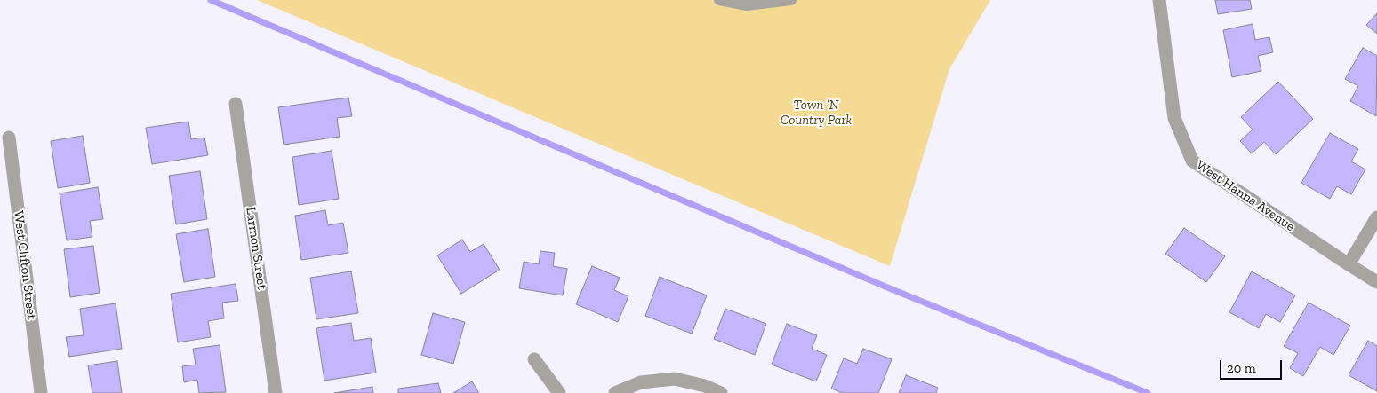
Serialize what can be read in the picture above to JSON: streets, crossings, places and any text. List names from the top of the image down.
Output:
{
  "streets": {
    "street": ["West Hanna Avenue", "Larmon Street", "West Clifton Street"]
  },
  "parks": ["Town ’N Country Park"],
  "scale_bar": "20 m"
}
